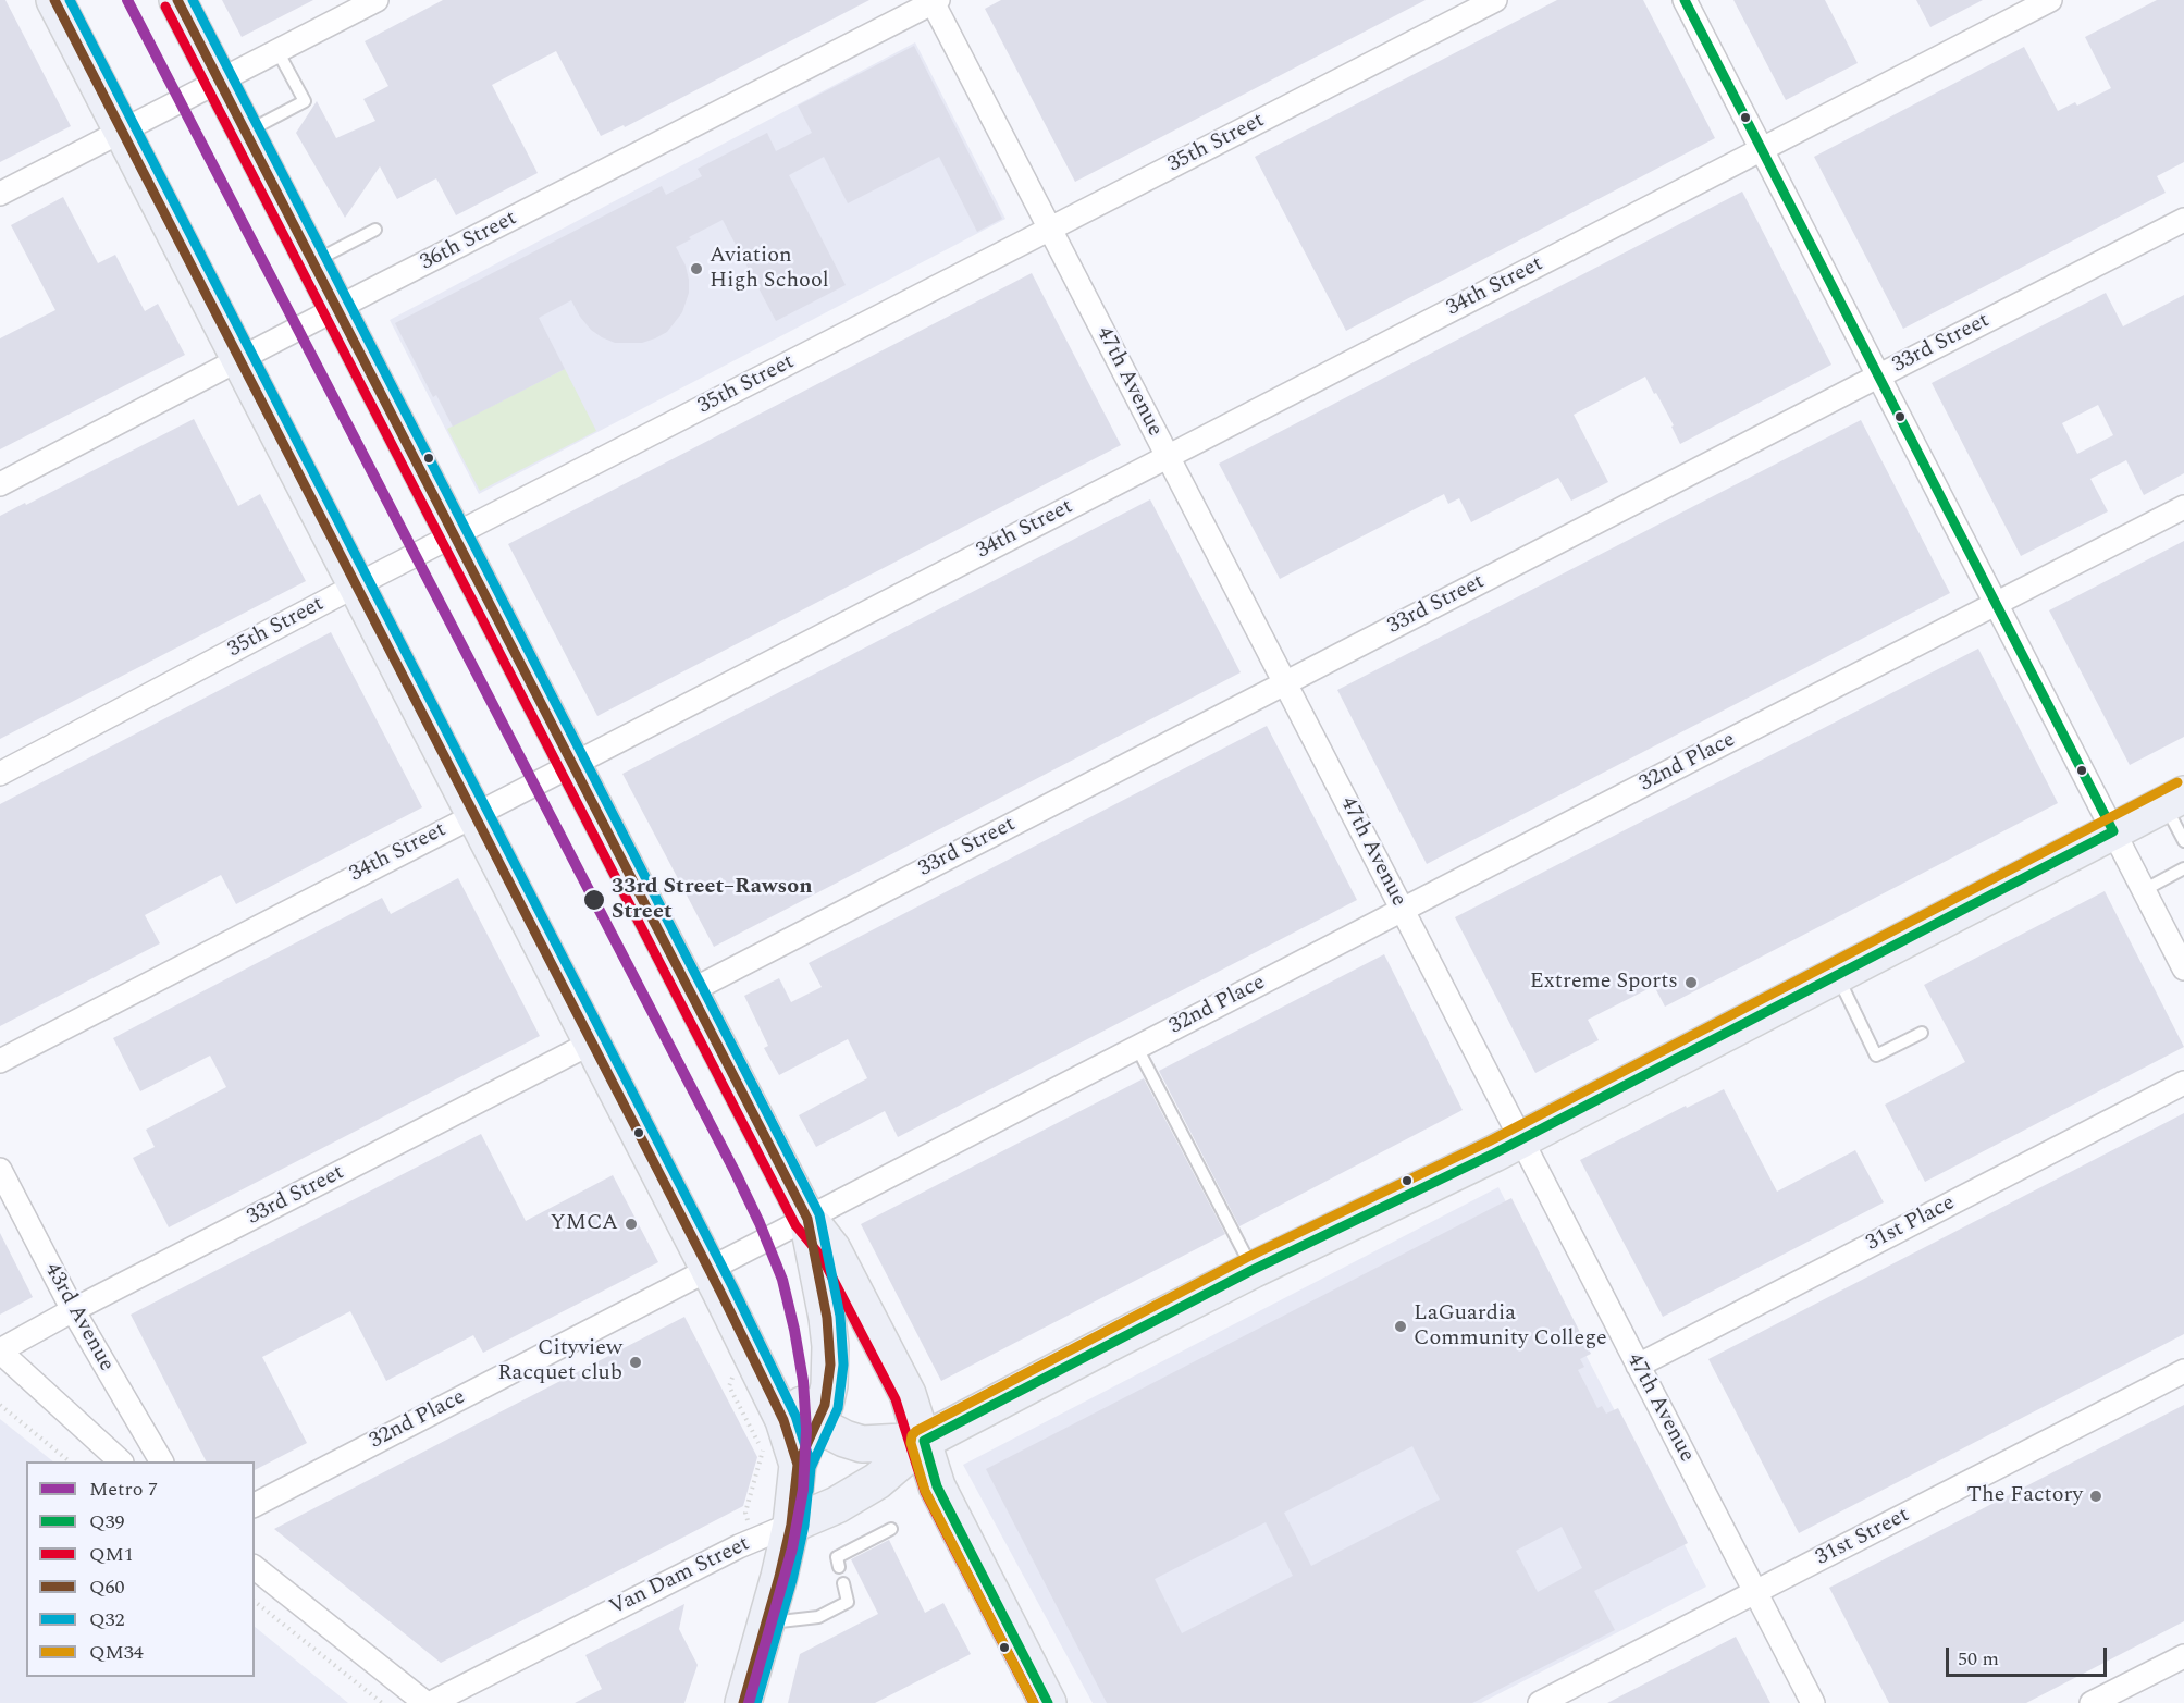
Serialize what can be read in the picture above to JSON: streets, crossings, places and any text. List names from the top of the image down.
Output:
{
  "streets": {
    "main road": ["Van Dam Street"],
    "street": [
      "35th Street",
      "36th Street",
      "34th Street",
      "33rd Street",
      "47th Avenue",
      "32nd Place",
      "31st Place",
      "43rd Avenue",
      "31st Street"
    ]
  },
  "crossings": [
    ["35th Street", "47th Avenue"],
    ["36th Street", "47th Avenue"],
    ["34th Street", "47th Avenue"],
    ["33rd Street", "47th Avenue"],
    ["33rd Street", "43rd Avenue"],
    ["47th Avenue", "32nd Place"],
    ["47th Avenue", "31st Place"],
    ["47th Avenue", "31st Street"],
    ["47th Avenue", "Van Dam Street"]
  ],
  "places": [
    "Aviation High School",
    "33rd Street–Rawson Street",
    "Extreme Sports",
    "YMCA",
    "LaGuardia Community College",
    "Cityview Racquet club",
    "The Factory"
  ],
  "lines": [
    "metro line 7",
    "transit line Q39",
    "transit line Q60",
    "transit line Q32",
    "transit line QM1",
    "transit line QM34"
  ],
  "legend": [
    "Metro 7",
    "Q39",
    "QM1",
    "Q60",
    "Q32",
    "QM34"
  ],
  "scale_bar": "50 m"
}
